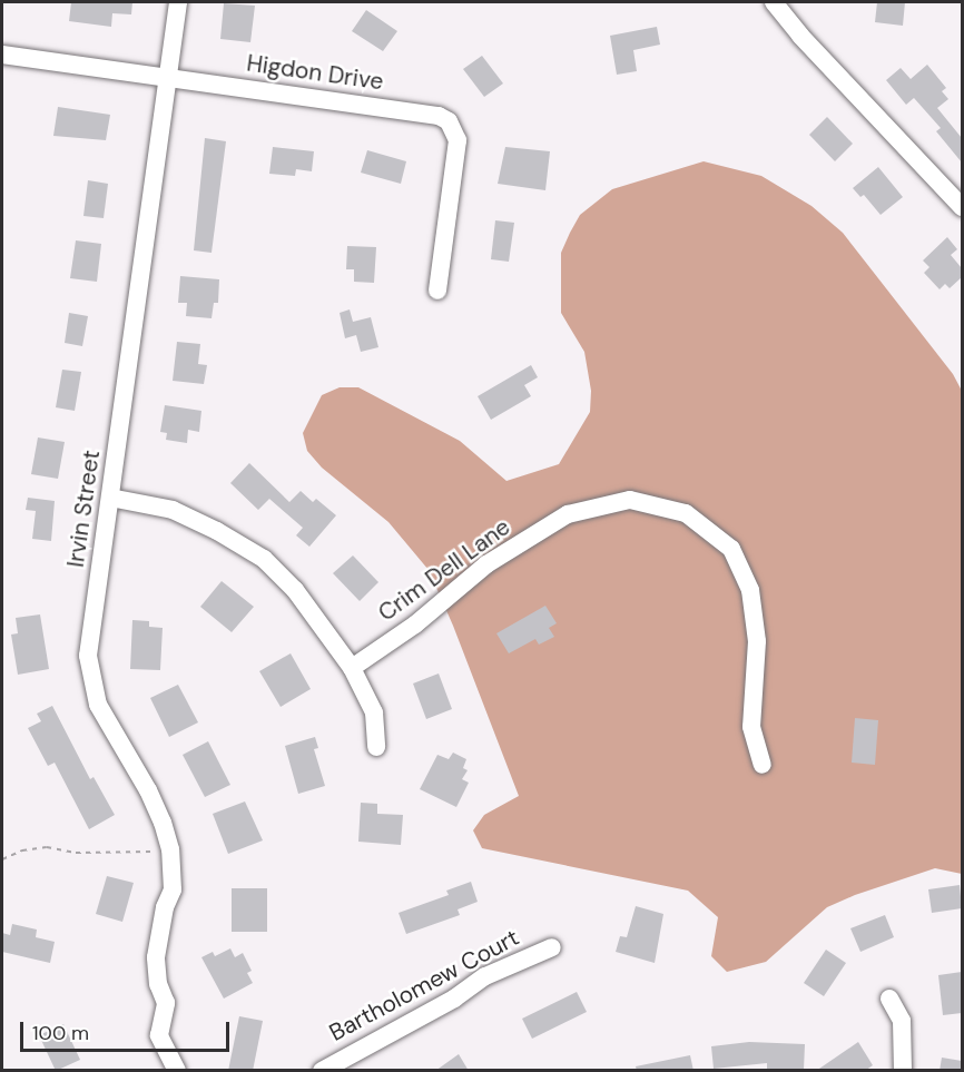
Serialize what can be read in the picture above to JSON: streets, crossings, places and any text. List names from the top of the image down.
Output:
{
  "streets": {
    "street": [
      "Higdon Drive",
      "Irvin Street",
      "Crim Dell Lane",
      "Bartholomew Court"
    ]
  },
  "crossings": [
    ["Higdon Drive", "Irvin Street"]
  ],
  "scale_bar": "100 m"
}
